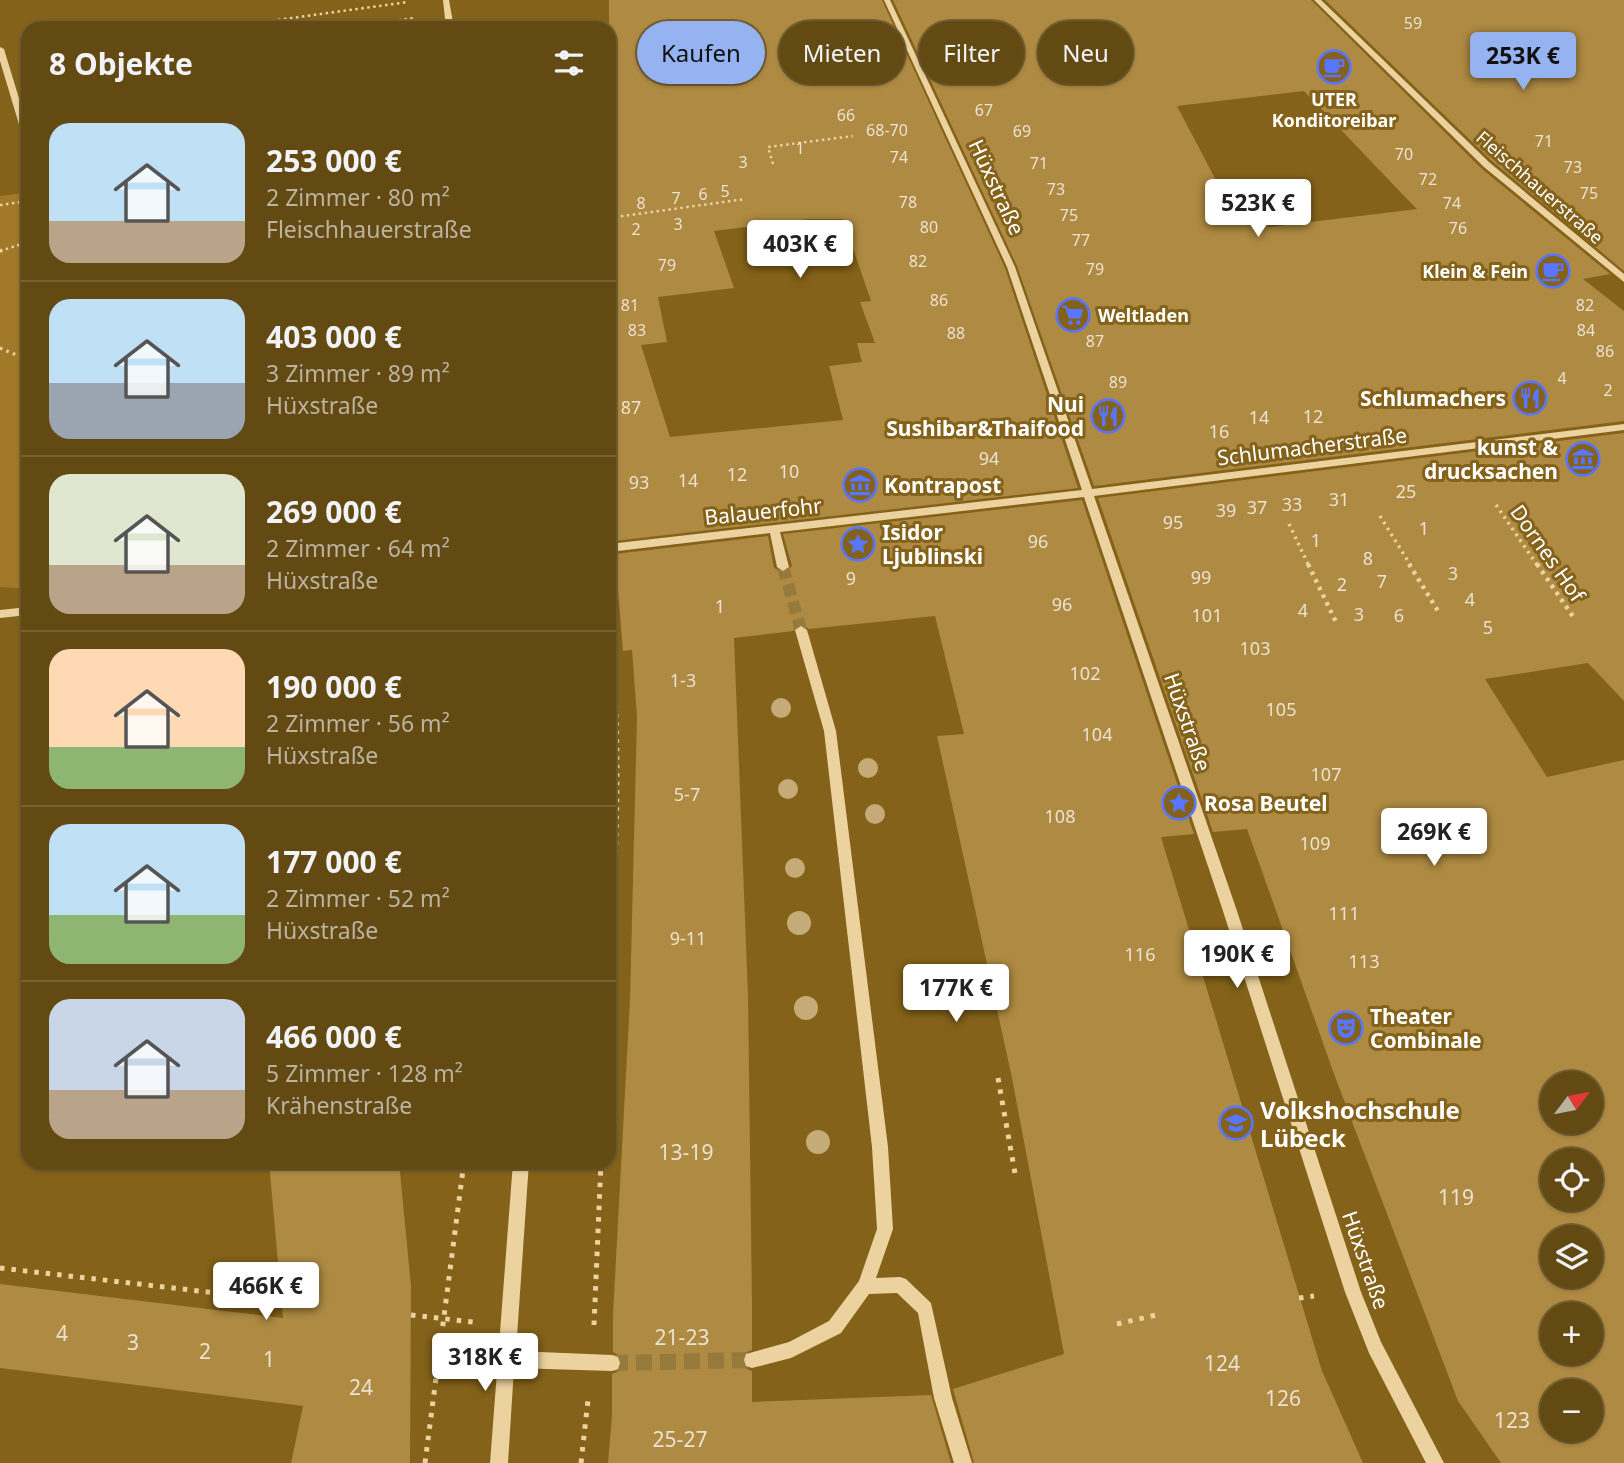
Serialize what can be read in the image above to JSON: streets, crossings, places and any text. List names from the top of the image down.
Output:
{
  "streets": {
    "street": [
      "Hüxstraße",
      "Fleischhauerstraße",
      "Schlumacherstraße",
      "Balauerfohr"
    ],
    "path": ["Dornes Hof"]
  },
  "crossings": [
    ["Hüxstraße", "Schlumacherstraße"],
    ["Hüxstraße", "Balauerfohr"],
    ["Schlumacherstraße", "Balauerfohr"]
  ],
  "places": {
    "cafe": ["UTER Konditoreibar", "Klein & Fein"],
    "supermarket": ["Weltladen"],
    "restaurant": ["Schlumachers", "Nui Sushibar&Thaifood"],
    "museum": ["kunst & drucksachen", "Kontrapost"],
    "place": ["Isidor Ljublinski", "Rosa Beutel"],
    "theatre": ["Theater Combinale"],
    "school or university": ["Volkshochschule Lübeck"]
  },
  "house_numbers": [
    "59",
    "67",
    "66",
    "68-70",
    "69",
    "71",
    "1",
    "70",
    "74",
    "3",
    "71",
    "73",
    "72",
    "73",
    "5",
    "75",
    "6",
    "7",
    "78",
    "8",
    "74",
    "75",
    "3",
    "80",
    "76",
    "2",
    "77",
    "82",
    "79",
    "79",
    "86",
    "81",
    "82",
    "83",
    "84",
    "88",
    "87",
    "86",
    "4",
    "89",
    "2",
    "87",
    "12",
    "14",
    "16",
    "94",
    "10",
    "12",
    "14",
    "93",
    "25",
    "31",
    "33",
    "37",
    "39",
    "95",
    "1",
    "1",
    "96",
    "8",
    "3",
    "99",
    "9",
    "7",
    "2",
    "4",
    "96",
    "1",
    "4",
    "3",
    "101",
    "6",
    "5",
    "103",
    "102",
    "1-3",
    "105",
    "104",
    "107",
    "5-7",
    "108",
    "109",
    "111",
    "9-11",
    "116",
    "113",
    "13-19",
    "119",
    "4",
    "21-23",
    "3",
    "2",
    "1",
    "124",
    "24",
    "126",
    "123",
    "25-27"
  ],
  "north": "top right",
  "page": {
    "chip": [
      "Kaufen",
      "Mieten",
      "Filter",
      "Neu"
    ],
    "heading": "8 Objekte",
    "price": [
      "253K €",
      "523K €",
      "403K €",
      "269K €",
      "190K €",
      "177K €",
      "466K €",
      "318K €"
    ],
    "list": [
      {
        "name": "253 000 €",
        "note": "2 Zimmer · 80 m² · Fleischhauerstraße"
      },
      {
        "name": "403 000 €",
        "note": "3 Zimmer · 89 m² · Hüxstraße"
      },
      {
        "name": "269 000 €",
        "note": "2 Zimmer · 64 m² · Hüxstraße"
      },
      {
        "name": "190 000 €",
        "note": "2 Zimmer · 56 m² · Hüxstraße"
      },
      {
        "name": "177 000 €",
        "note": "2 Zimmer · 52 m² · Hüxstraße"
      },
      {
        "name": "466 000 €",
        "note": "5 Zimmer · 128 m² · Krähenstraße"
      }
    ],
    "map_buttons": ["+", "−"]
  }
}
